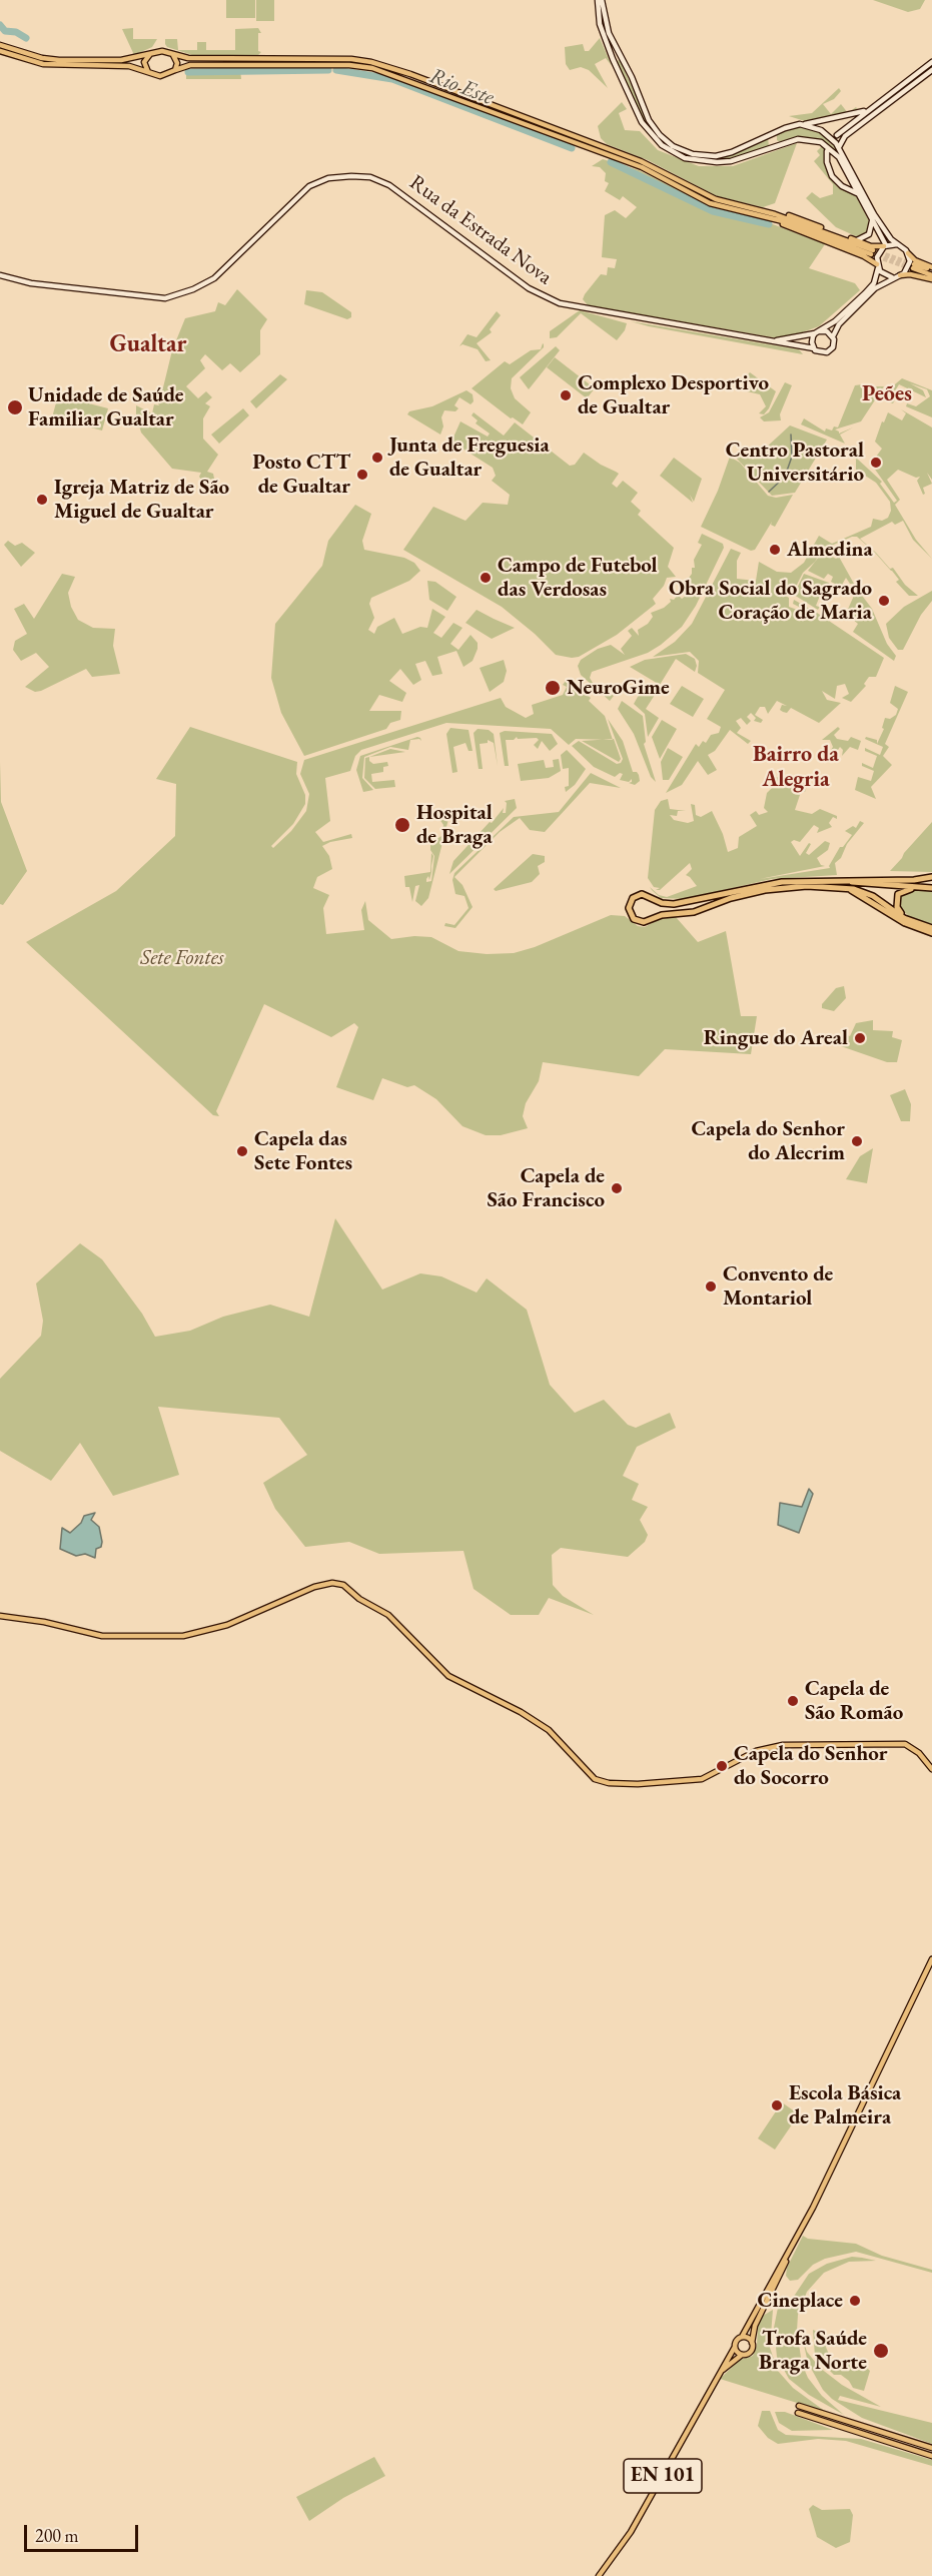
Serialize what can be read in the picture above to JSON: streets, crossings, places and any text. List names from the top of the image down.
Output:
{
  "streets": {
    "main road": ["Rua da Estrada Nova", "EN 101"]
  },
  "districts": ["Gualtar", "Peões", "Bairro da Alegria"],
  "water": ["Rio Este"],
  "parks": ["Sete Fontes"],
  "places": [
    "Complexo Desportivo de Gualtar",
    "Unidade de Saúde Familiar Gualtar",
    "Junta de Freguesia de Gualtar",
    "Centro Pastoral Universitário",
    "Posto CTT de Gualtar",
    "Igreja Matriz de São Miguel de Gualtar",
    "Almedina",
    "Campo de Futebol das Verdosas",
    "Obra Social do Sagrado Coração de Maria",
    "NeuroGime",
    "Hospital de Braga",
    "Ringue do Areal",
    "Capela do Senhor do Alecrim",
    "Capela das Sete Fontes",
    "Capela de São Francisco",
    "Convento de Montariol",
    "Capela de São Romão",
    "Capela do Senhor do Socorro",
    "Escola Básica de Palmeira",
    "Cineplace",
    "Trofa Saúde Braga Norte"
  ],
  "scale_bar": "200 m"
}
